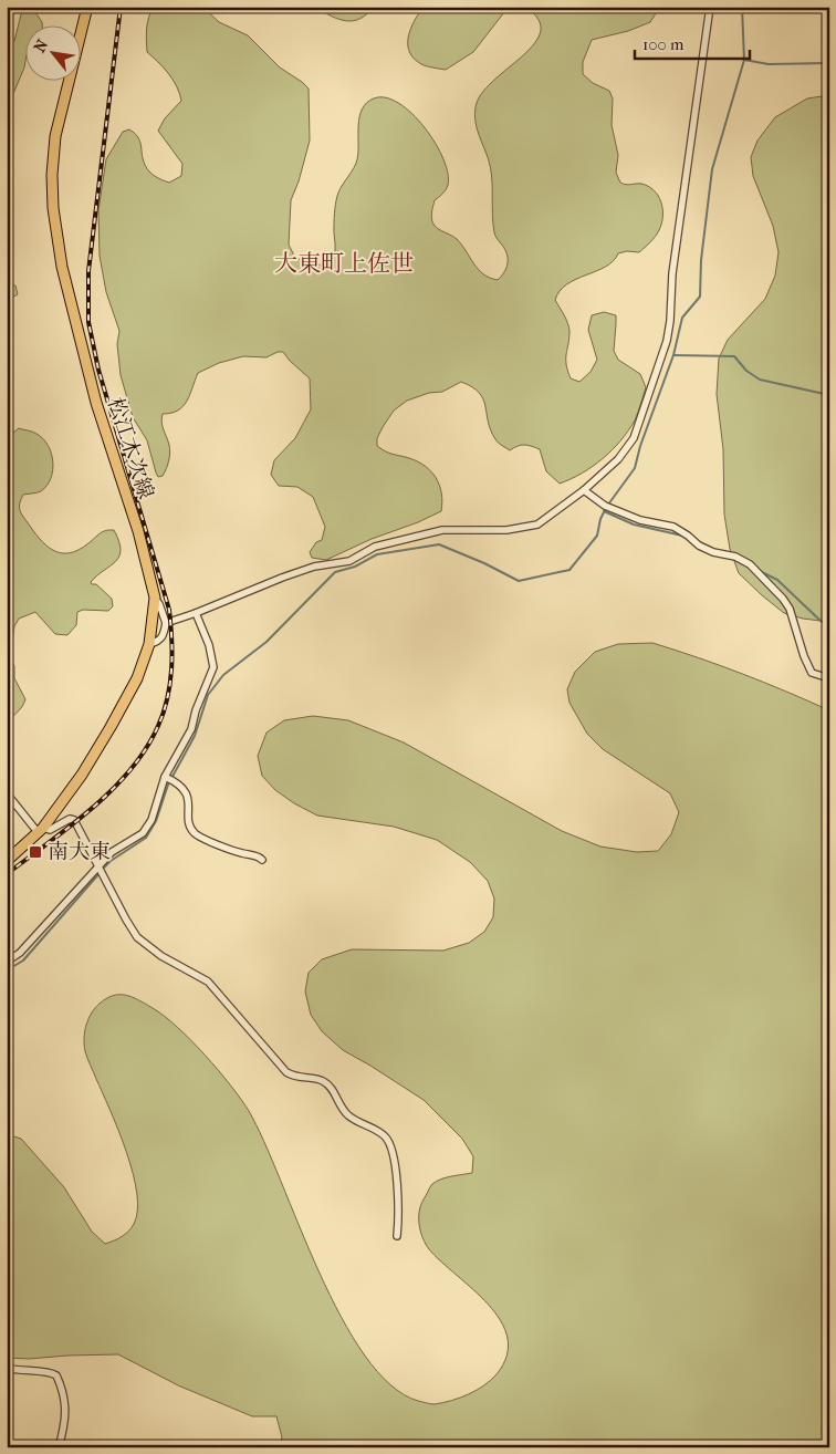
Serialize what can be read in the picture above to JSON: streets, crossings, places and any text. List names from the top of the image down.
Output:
{
  "streets": {
    "main road": ["松江木次線"]
  },
  "districts": ["大東町上佐世"],
  "places": {
    "transit": ["南大東"]
  },
  "scale_bar": "100 m",
  "north": "top left"
}
